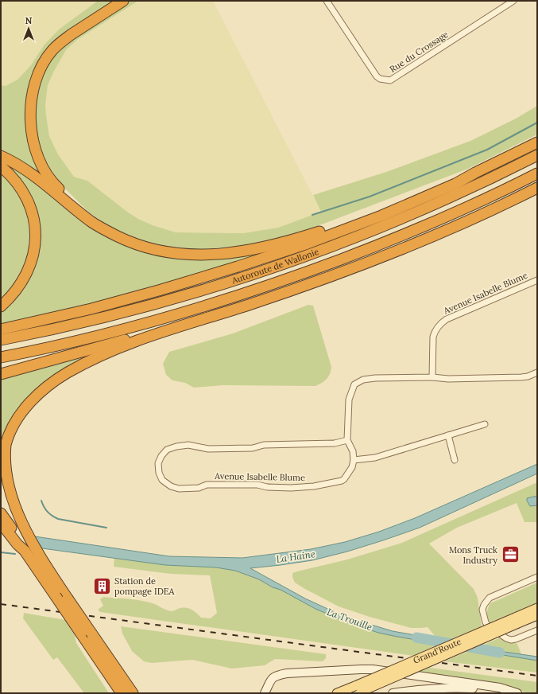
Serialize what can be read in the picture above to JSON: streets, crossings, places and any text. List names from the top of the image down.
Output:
{
  "streets": {
    "highway": ["Autoroute de Wallonie"],
    "main road": ["Grand'Route"],
    "street": ["Rue du Crossage", "Avenue Isabelle Blume"]
  },
  "water": ["La Haine", "La Trouille"],
  "places": {
    "office": ["Mons Truck Industry"],
    "building": ["Station de pompage IDEA"]
  },
  "north": "top"
}
